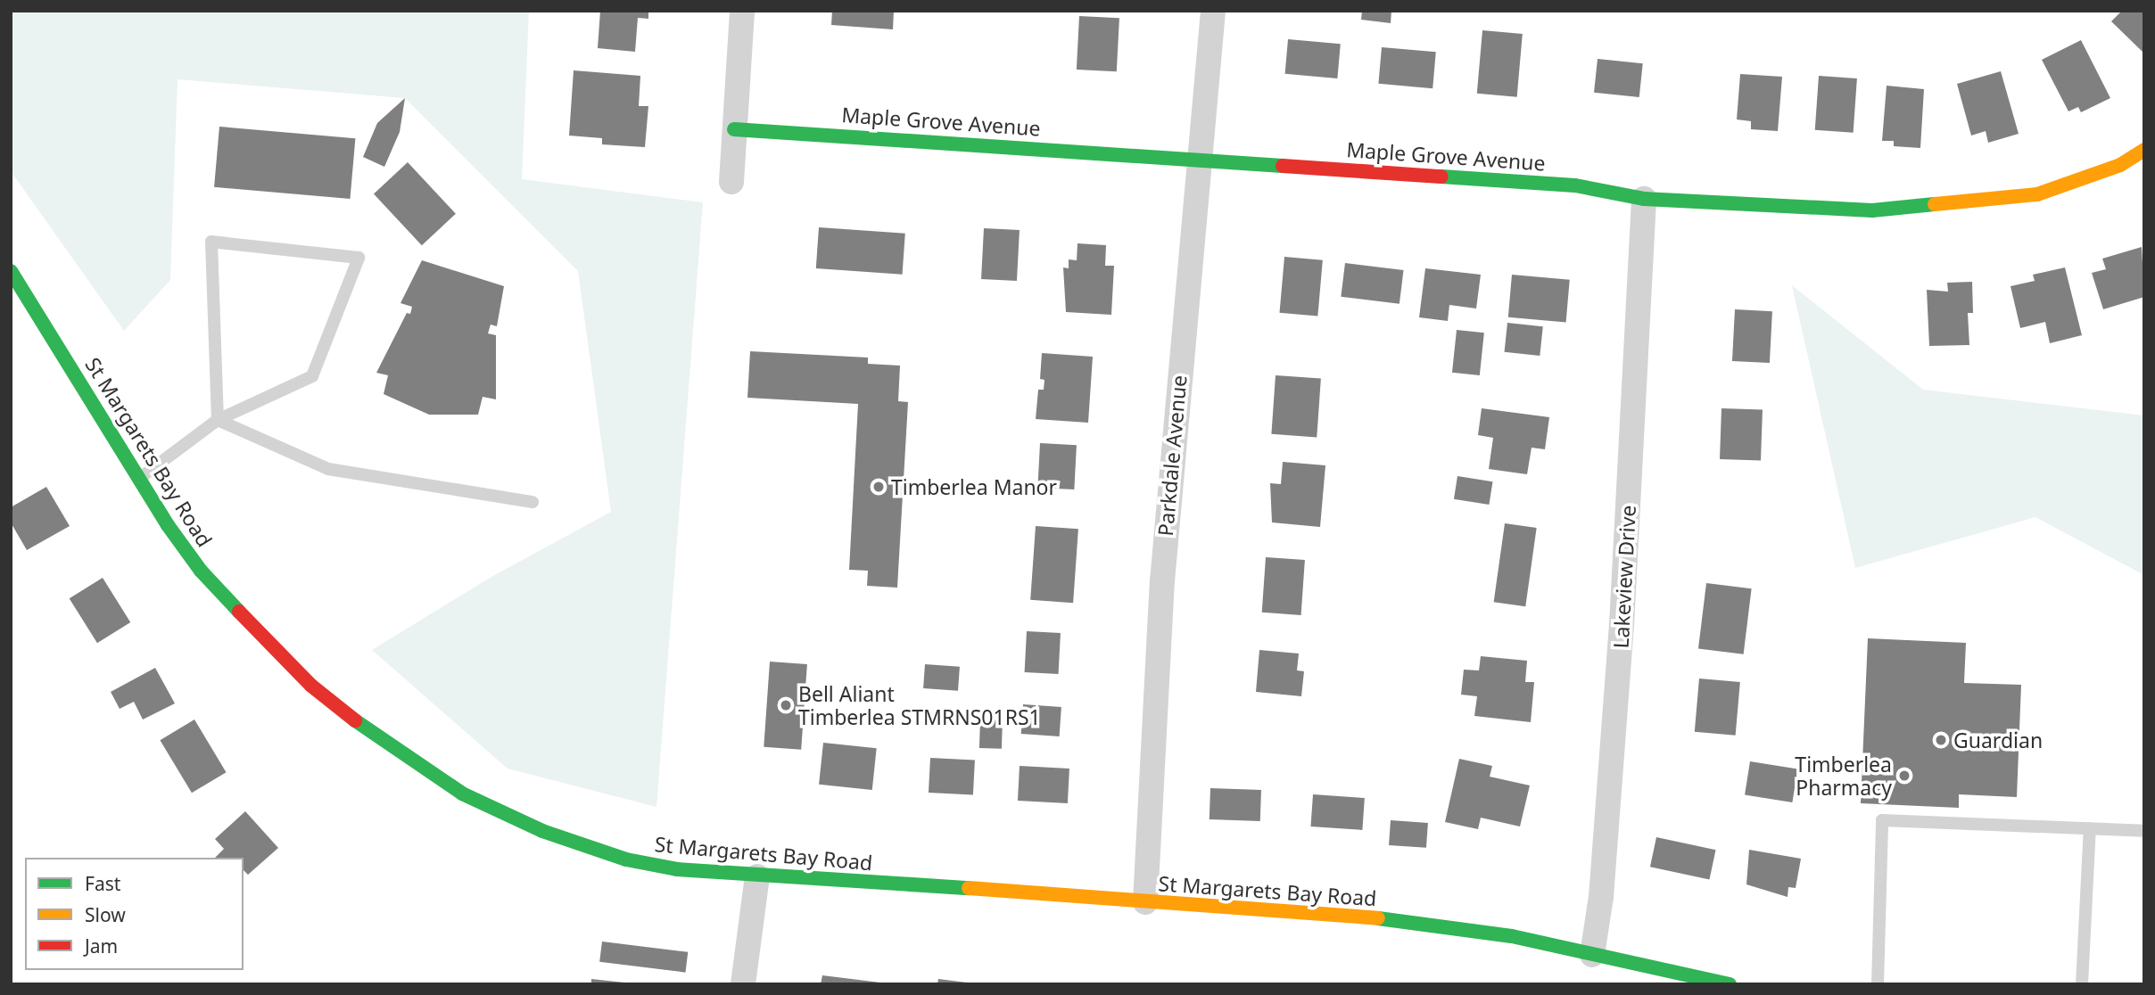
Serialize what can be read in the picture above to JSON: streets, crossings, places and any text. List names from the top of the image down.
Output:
{
  "streets": {
    "main road": ["Maple Grove Avenue", "St Margarets Bay Road"],
    "street": ["Parkdale Avenue", "Lakeview Drive"]
  },
  "crossings": [
    ["Maple Grove Avenue", "Parkdale Avenue"],
    ["Maple Grove Avenue", "Lakeview Drive"],
    ["St Margarets Bay Road", "Parkdale Avenue"],
    ["St Margarets Bay Road", "Lakeview Drive"]
  ],
  "places": [
    "Timberlea Manor",
    "Bell Aliant Timberlea STMRNS01RS1",
    "Guardian",
    "Timberlea Pharmacy"
  ],
  "legend": ["Fast", "Slow", "Jam"]
}
